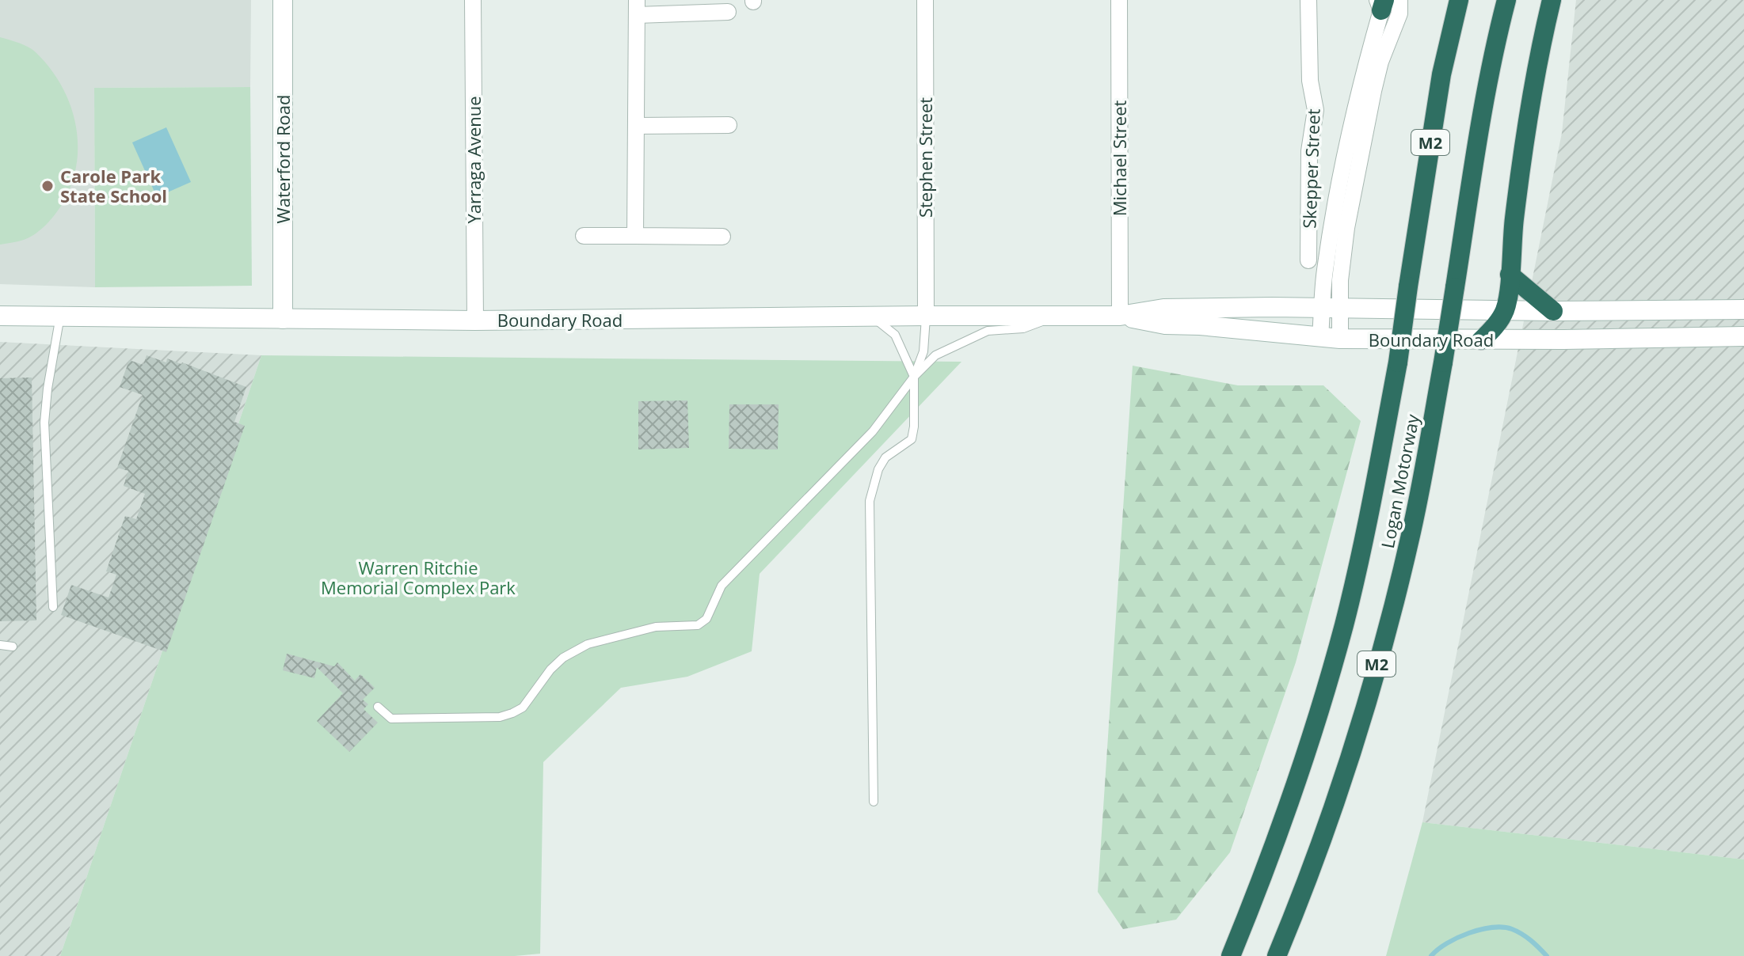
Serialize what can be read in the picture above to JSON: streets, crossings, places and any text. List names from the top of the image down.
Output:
{
  "streets": {
    "highway": ["M2", "Logan Motorway"],
    "main road": ["Waterford Road", "Boundary Road"],
    "street": [
      "Stephen Street",
      "Michael Street",
      "Yarraga Avenue",
      "Skepper Street"
    ]
  },
  "crossings": [
    ["Stephen Street", "Boundary Road"],
    ["Michael Street", "Boundary Road"],
    ["Waterford Road", "Boundary Road"],
    ["Yarraga Avenue", "Boundary Road"]
  ],
  "parks": ["Warren Ritchie Memorial Complex Park"],
  "places": ["Carole Park State School"]
}
